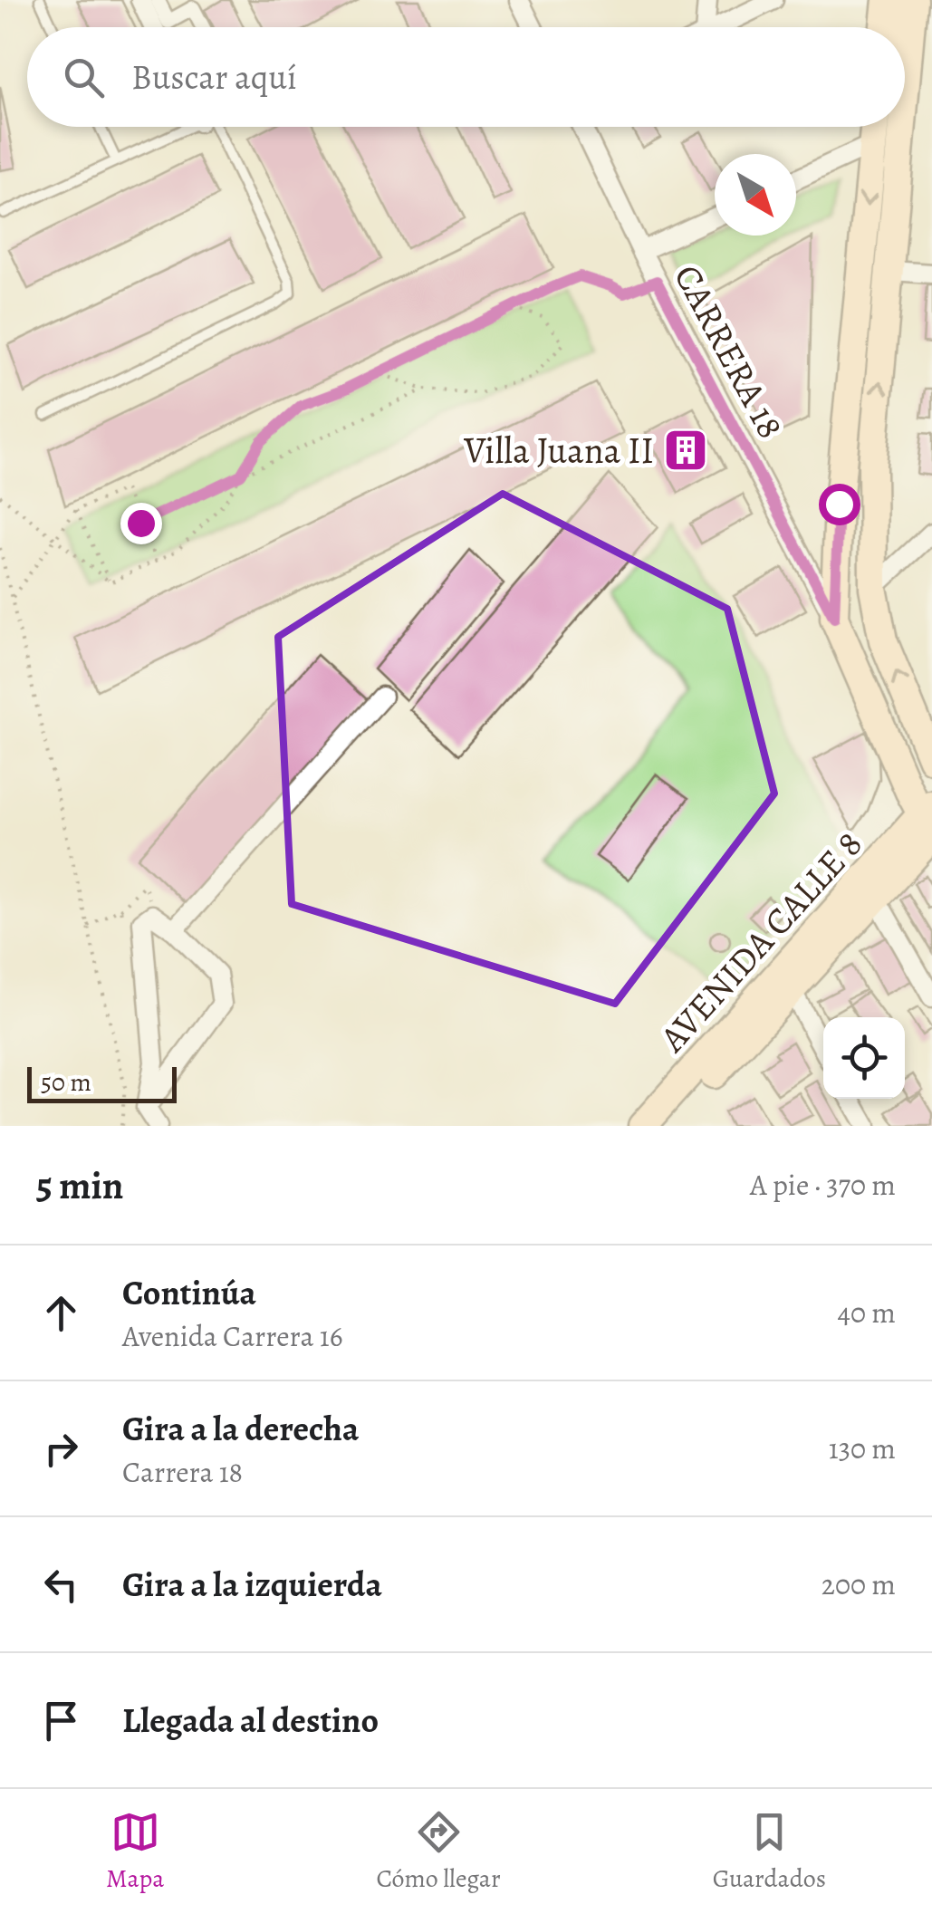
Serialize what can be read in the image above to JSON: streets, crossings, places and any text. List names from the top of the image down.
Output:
{
  "streets": {
    "main road": ["AVENIDA CALLE 8"],
    "street": ["CARRERA 18"]
  },
  "places": {
    "building": ["Villa Juana II"]
  },
  "scale_bar": "50 m",
  "north": "bottom right",
  "page": {
    "search": "Buscar aquí",
    "scale": "50 m",
    "heading": ["5 min", "A pie · 370 m"],
    "list": [
      ["Continúa", "Avenida Carrera 16", "40 m"],
      ["Gira a la derecha", "Carrera 18", "130 m"],
      ["Gira a la izquierda", "200 m"],
      "Llegada al destino"
    ],
    "nav": ["Mapa", "Cómo llegar", "Guardados"]
  }
}
